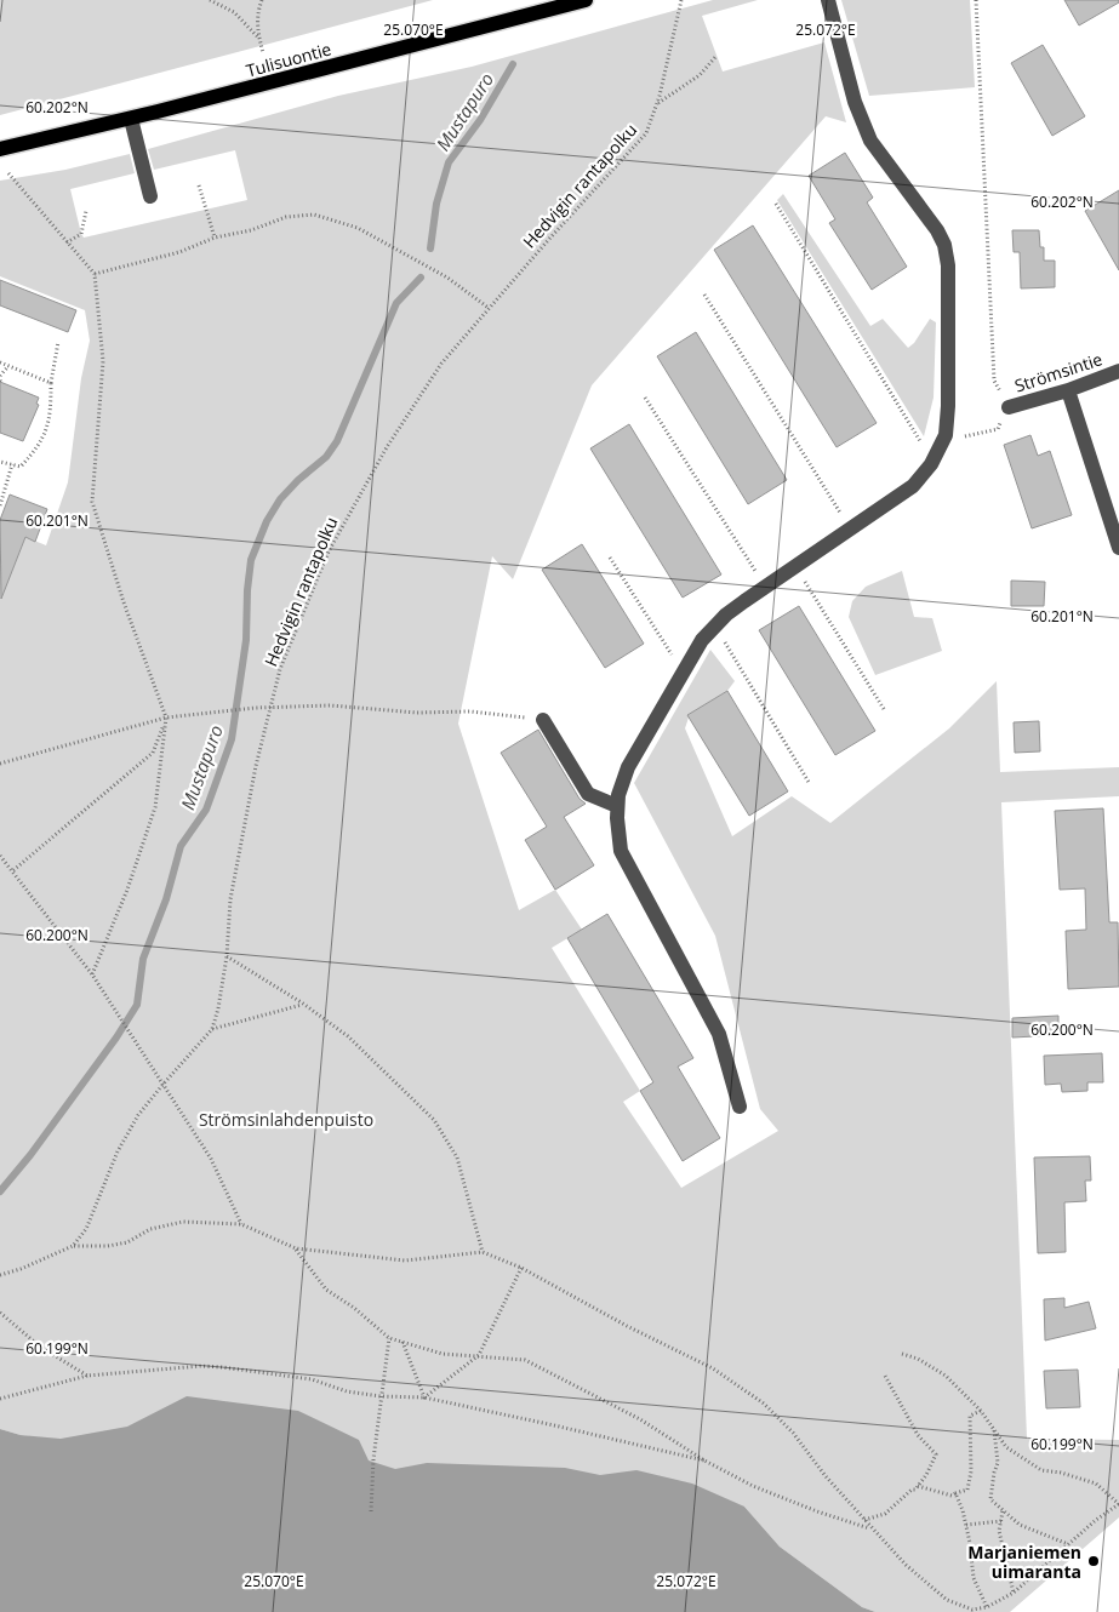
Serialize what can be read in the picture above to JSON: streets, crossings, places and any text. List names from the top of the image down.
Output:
{
  "streets": {
    "main road": ["Tulisuontie"],
    "street": ["Strömsintie"],
    "path": ["Hedvigin rantapolku"]
  },
  "water": ["Mustapuro"],
  "parks": ["Strömsinlahdenpuisto"],
  "places": ["Marjaniemen uimaranta"],
  "coordinates": [
    "25.070°E",
    "25.072°E",
    "60.202°N",
    "60.201°N",
    "60.200°N",
    "60.199°N"
  ]
}
